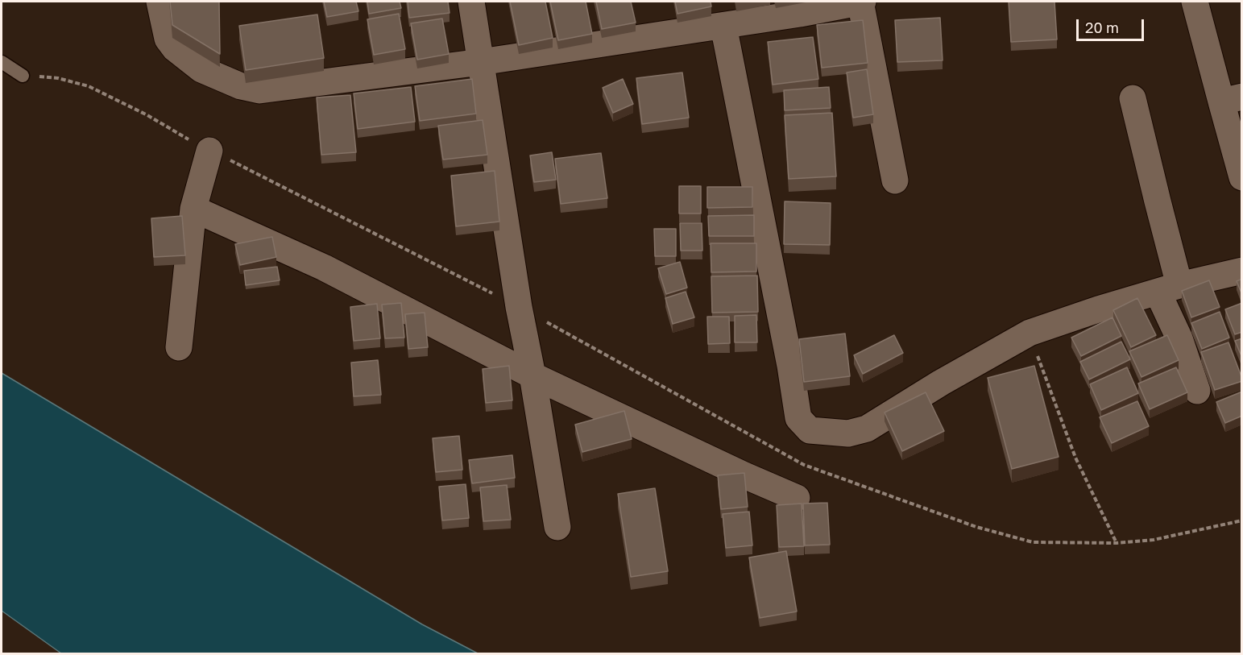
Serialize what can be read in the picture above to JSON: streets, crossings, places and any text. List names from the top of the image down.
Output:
{
  "scale_bar": "20 m"
}
